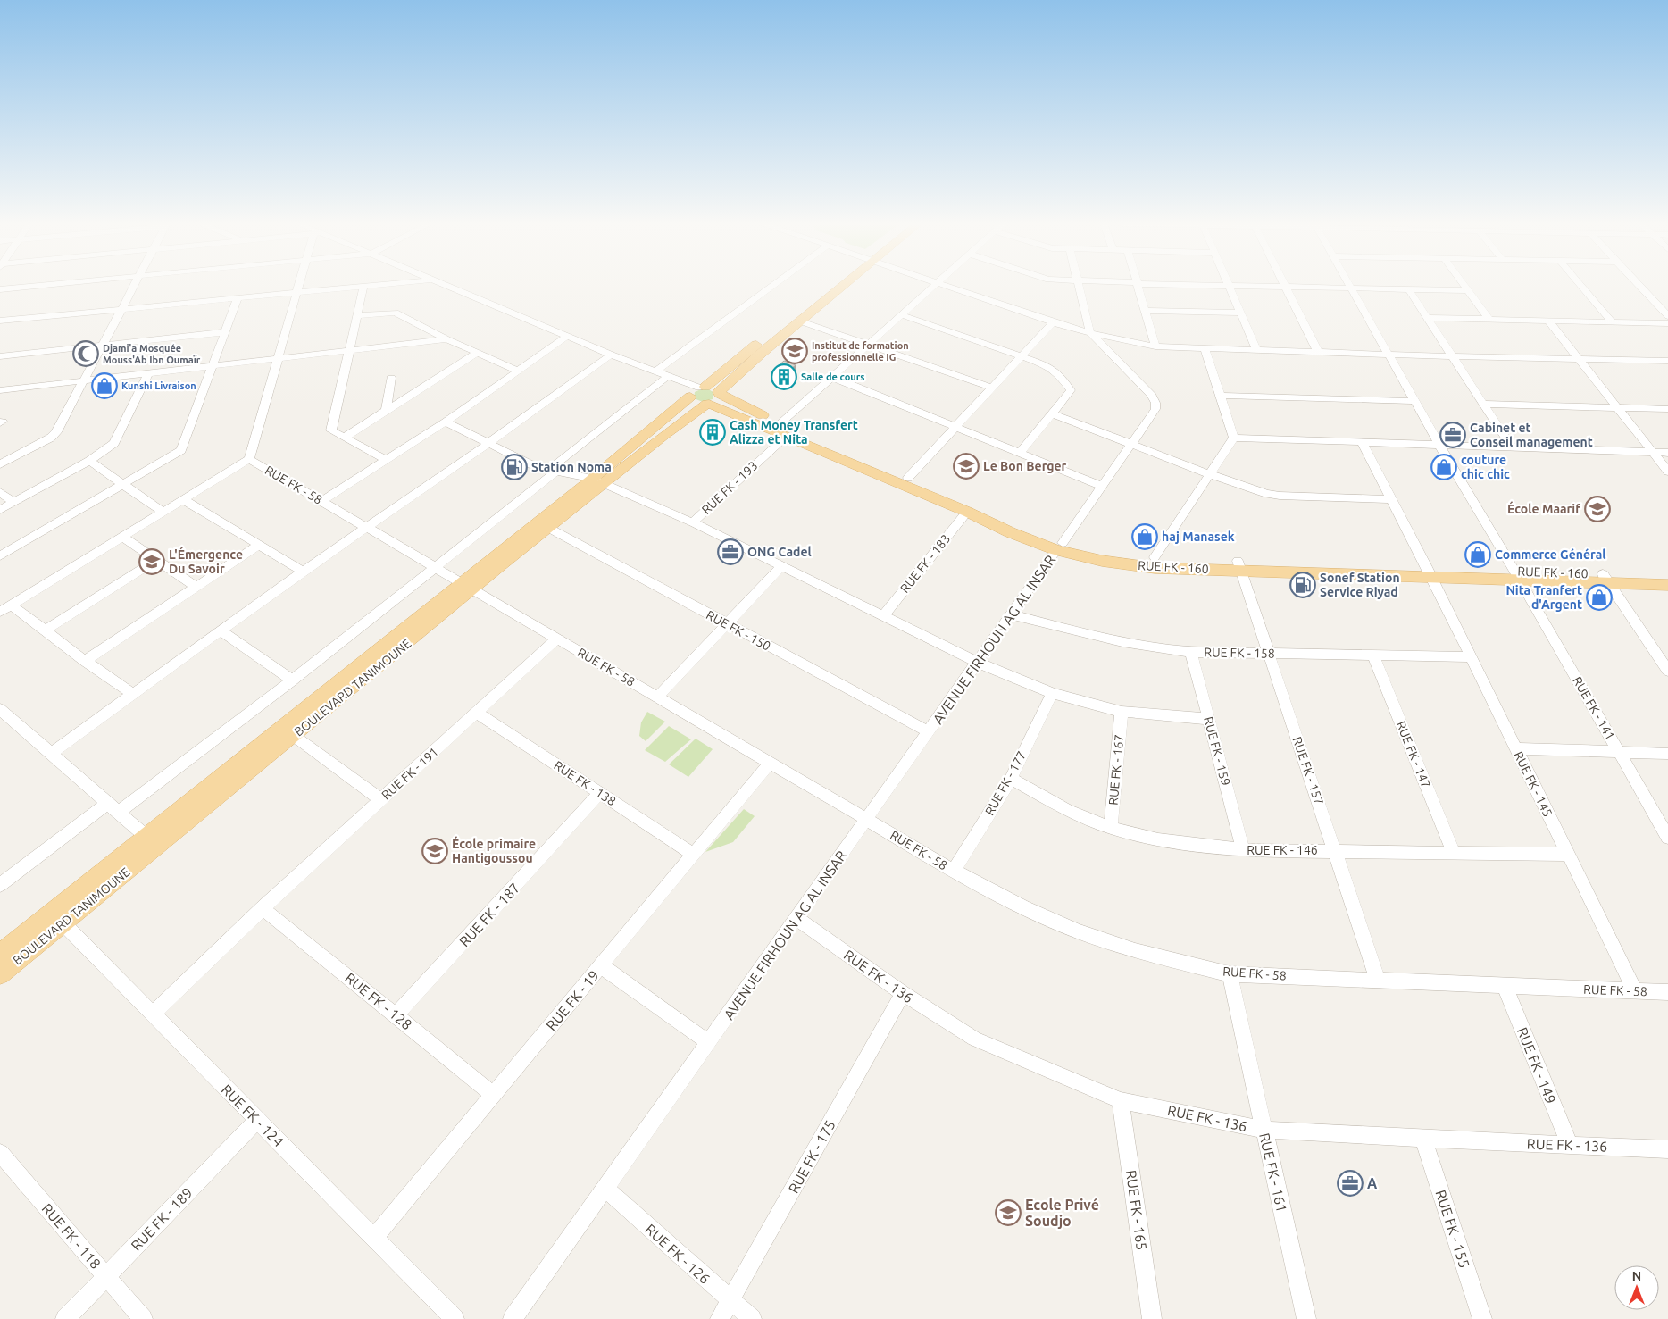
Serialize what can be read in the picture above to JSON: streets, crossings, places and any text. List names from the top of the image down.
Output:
{
  "streets": {
    "main road": ["RUE FK - 160", "BOULEVARD TANIMOUNE"],
    "street": [
      "RUE FK - 58",
      "RUE FK - 193",
      "RUE FK - 183",
      "RUE FK - 150",
      "AVENUE FIRHOUN AG AL INSAR",
      "RUE FK - 158",
      "RUE FK - 141",
      "RUE FK - 159",
      "RUE FK - 147",
      "RUE FK - 167",
      "RUE FK - 157",
      "RUE FK - 191",
      "RUE FK - 138",
      "RUE FK - 177",
      "RUE FK - 145",
      "RUE FK - 146",
      "RUE FK - 187",
      "RUE FK - 136",
      "RUE FK - 19",
      "RUE FK - 128",
      "RUE FK - 149",
      "RUE FK - 124",
      "RUE FK - 175",
      "RUE FK - 161",
      "RUE FK - 165",
      "RUE FK - 189",
      "RUE FK - 155",
      "RUE FK - 118",
      "RUE FK - 126"
    ]
  },
  "crossings": [
    ["RUE FK - 58", "AVENUE FIRHOUN AG AL INSAR"],
    ["RUE FK - 58", "BOULEVARD TANIMOUNE"],
    ["RUE FK - 58", "RUE FK - 157"],
    ["RUE FK - 58", "RUE FK - 191"],
    ["RUE FK - 58", "RUE FK - 177"],
    ["RUE FK - 58", "RUE FK - 145"],
    ["RUE FK - 58", "RUE FK - 19"],
    ["RUE FK - 58", "RUE FK - 149"],
    ["RUE FK - 58", "RUE FK - 161"],
    ["RUE FK - 193", "RUE FK - 160"],
    ["RUE FK - 183", "RUE FK - 160"],
    ["RUE FK - 160", "AVENUE FIRHOUN AG AL INSAR"],
    ["RUE FK - 160", "BOULEVARD TANIMOUNE"],
    ["RUE FK - 160", "RUE FK - 141"],
    ["RUE FK - 160", "RUE FK - 157"],
    ["RUE FK - 160", "RUE FK - 145"],
    ["RUE FK - 150", "AVENUE FIRHOUN AG AL INSAR"],
    ["RUE FK - 150", "BOULEVARD TANIMOUNE"],
    ["AVENUE FIRHOUN AG AL INSAR", "RUE FK - 158"],
    ["AVENUE FIRHOUN AG AL INSAR", "RUE FK - 136"],
    ["AVENUE FIRHOUN AG AL INSAR", "RUE FK - 126"],
    ["RUE FK - 158", "RUE FK - 159"],
    ["RUE FK - 158", "RUE FK - 147"],
    ["RUE FK - 158", "RUE FK - 157"],
    ["RUE FK - 158", "RUE FK - 145"],
    ["BOULEVARD TANIMOUNE", "RUE FK - 124"],
    ["RUE FK - 159", "RUE FK - 146"],
    ["RUE FK - 147", "RUE FK - 146"],
    ["RUE FK - 167", "RUE FK - 146"],
    ["RUE FK - 157", "RUE FK - 146"],
    ["RUE FK - 191", "RUE FK - 138"],
    ["RUE FK - 191", "RUE FK - 128"],
    ["RUE FK - 191", "RUE FK - 124"],
    ["RUE FK - 138", "RUE FK - 187"],
    ["RUE FK - 138", "RUE FK - 19"],
    ["RUE FK - 177", "RUE FK - 146"],
    ["RUE FK - 145", "RUE FK - 146"],
    ["RUE FK - 187", "RUE FK - 128"],
    ["RUE FK - 136", "RUE FK - 149"],
    ["RUE FK - 136", "RUE FK - 175"],
    ["RUE FK - 136", "RUE FK - 161"],
    ["RUE FK - 136", "RUE FK - 165"],
    ["RUE FK - 136", "RUE FK - 155"],
    ["RUE FK - 19", "RUE FK - 128"],
    ["RUE FK - 19", "RUE FK - 124"],
    ["RUE FK - 124", "RUE FK - 189"],
    ["RUE FK - 175", "RUE FK - 126"],
    ["RUE FK - 189", "RUE FK - 118"]
  ],
  "places": {
    "school or university": [
      "Institut de formation professionnelle IG",
      "Le Bon Berger",
      "École Maarif",
      "L'Émergence Du Savoir",
      "École primaire Hantigoussou",
      "Ecole Privé Soudjo"
    ],
    "mosque": ["Djami'a Mosquée Mouss'Ab Ibn Oumaïr"],
    "building": ["Salle de cours", "Cash Money Transfert Alizza et Nita"],
    "shop": [
      "Kunshi Livraison",
      "couture chic chic",
      "haj Manasek",
      "Commerce Général",
      "Nita Tranfert d'Argent"
    ],
    "office": ["Cabinet et Conseil management", "ONG Cadel", "A"],
    "fuel station": ["Station Noma", "Sonef Station Service Riyad"]
  },
  "north": "top"
}
